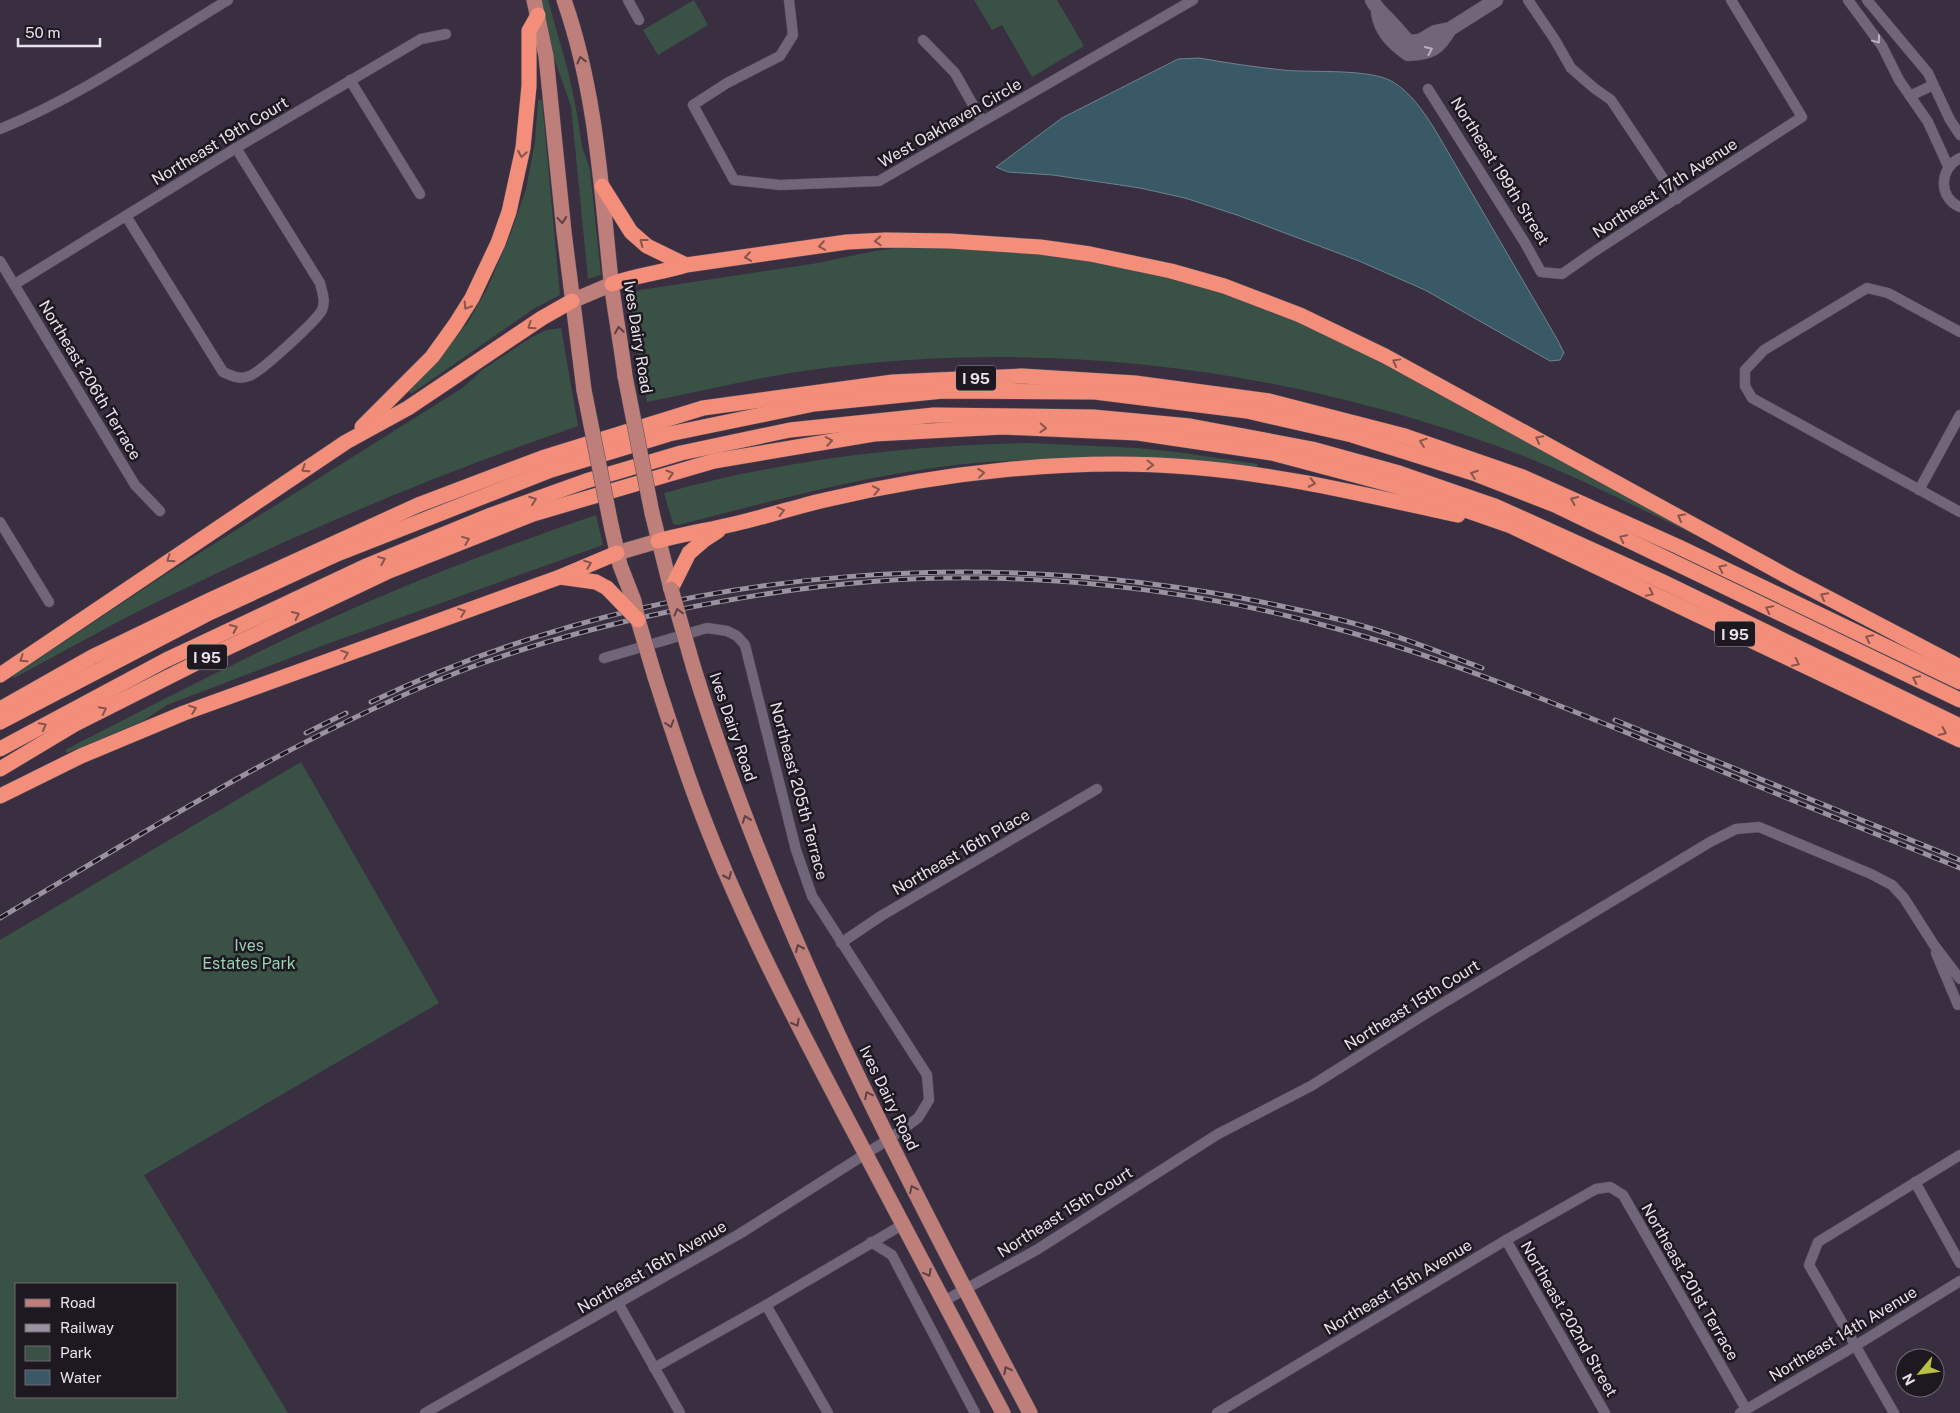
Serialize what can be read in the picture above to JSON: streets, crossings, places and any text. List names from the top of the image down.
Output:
{
  "streets": {
    "highway": ["I 95"],
    "main road": ["Ives Dairy Road"],
    "street": [
      "West Oakhaven Circle",
      "Northeast 19th Court",
      "Northeast 199th Street",
      "Northeast 17th Avenue",
      "Northeast 206th Terrace",
      "Northeast 205th Terrace",
      "Northeast 16th Place",
      "Northeast 15th Court",
      "Northeast 16th Avenue",
      "Northeast 201st Terrace",
      "Northeast 15th Avenue",
      "Northeast 202nd Street",
      "Northeast 14th Avenue"
    ]
  },
  "crossings": [
    ["Northeast 19th Court", "Northeast 206th Terrace"],
    ["Northeast 199th Street", "Northeast 17th Avenue"],
    ["Ives Dairy Road", "Northeast 205th Terrace"],
    ["Ives Dairy Road", "Northeast 15th Court"],
    ["Ives Dairy Road", "Northeast 16th Avenue"],
    ["Northeast 205th Terrace", "Northeast 16th Place"],
    ["Northeast 205th Terrace", "Northeast 16th Avenue"],
    ["Northeast 201st Terrace", "Northeast 15th Avenue"],
    ["Northeast 201st Terrace", "Northeast 14th Avenue"],
    ["Northeast 15th Avenue", "Northeast 202nd Street"]
  ],
  "parks": ["Ives Estates Park"],
  "legend": [
    "Road",
    "Railway",
    "Park",
    "Water"
  ],
  "scale_bar": "50 m",
  "north": "bottom left"
}
